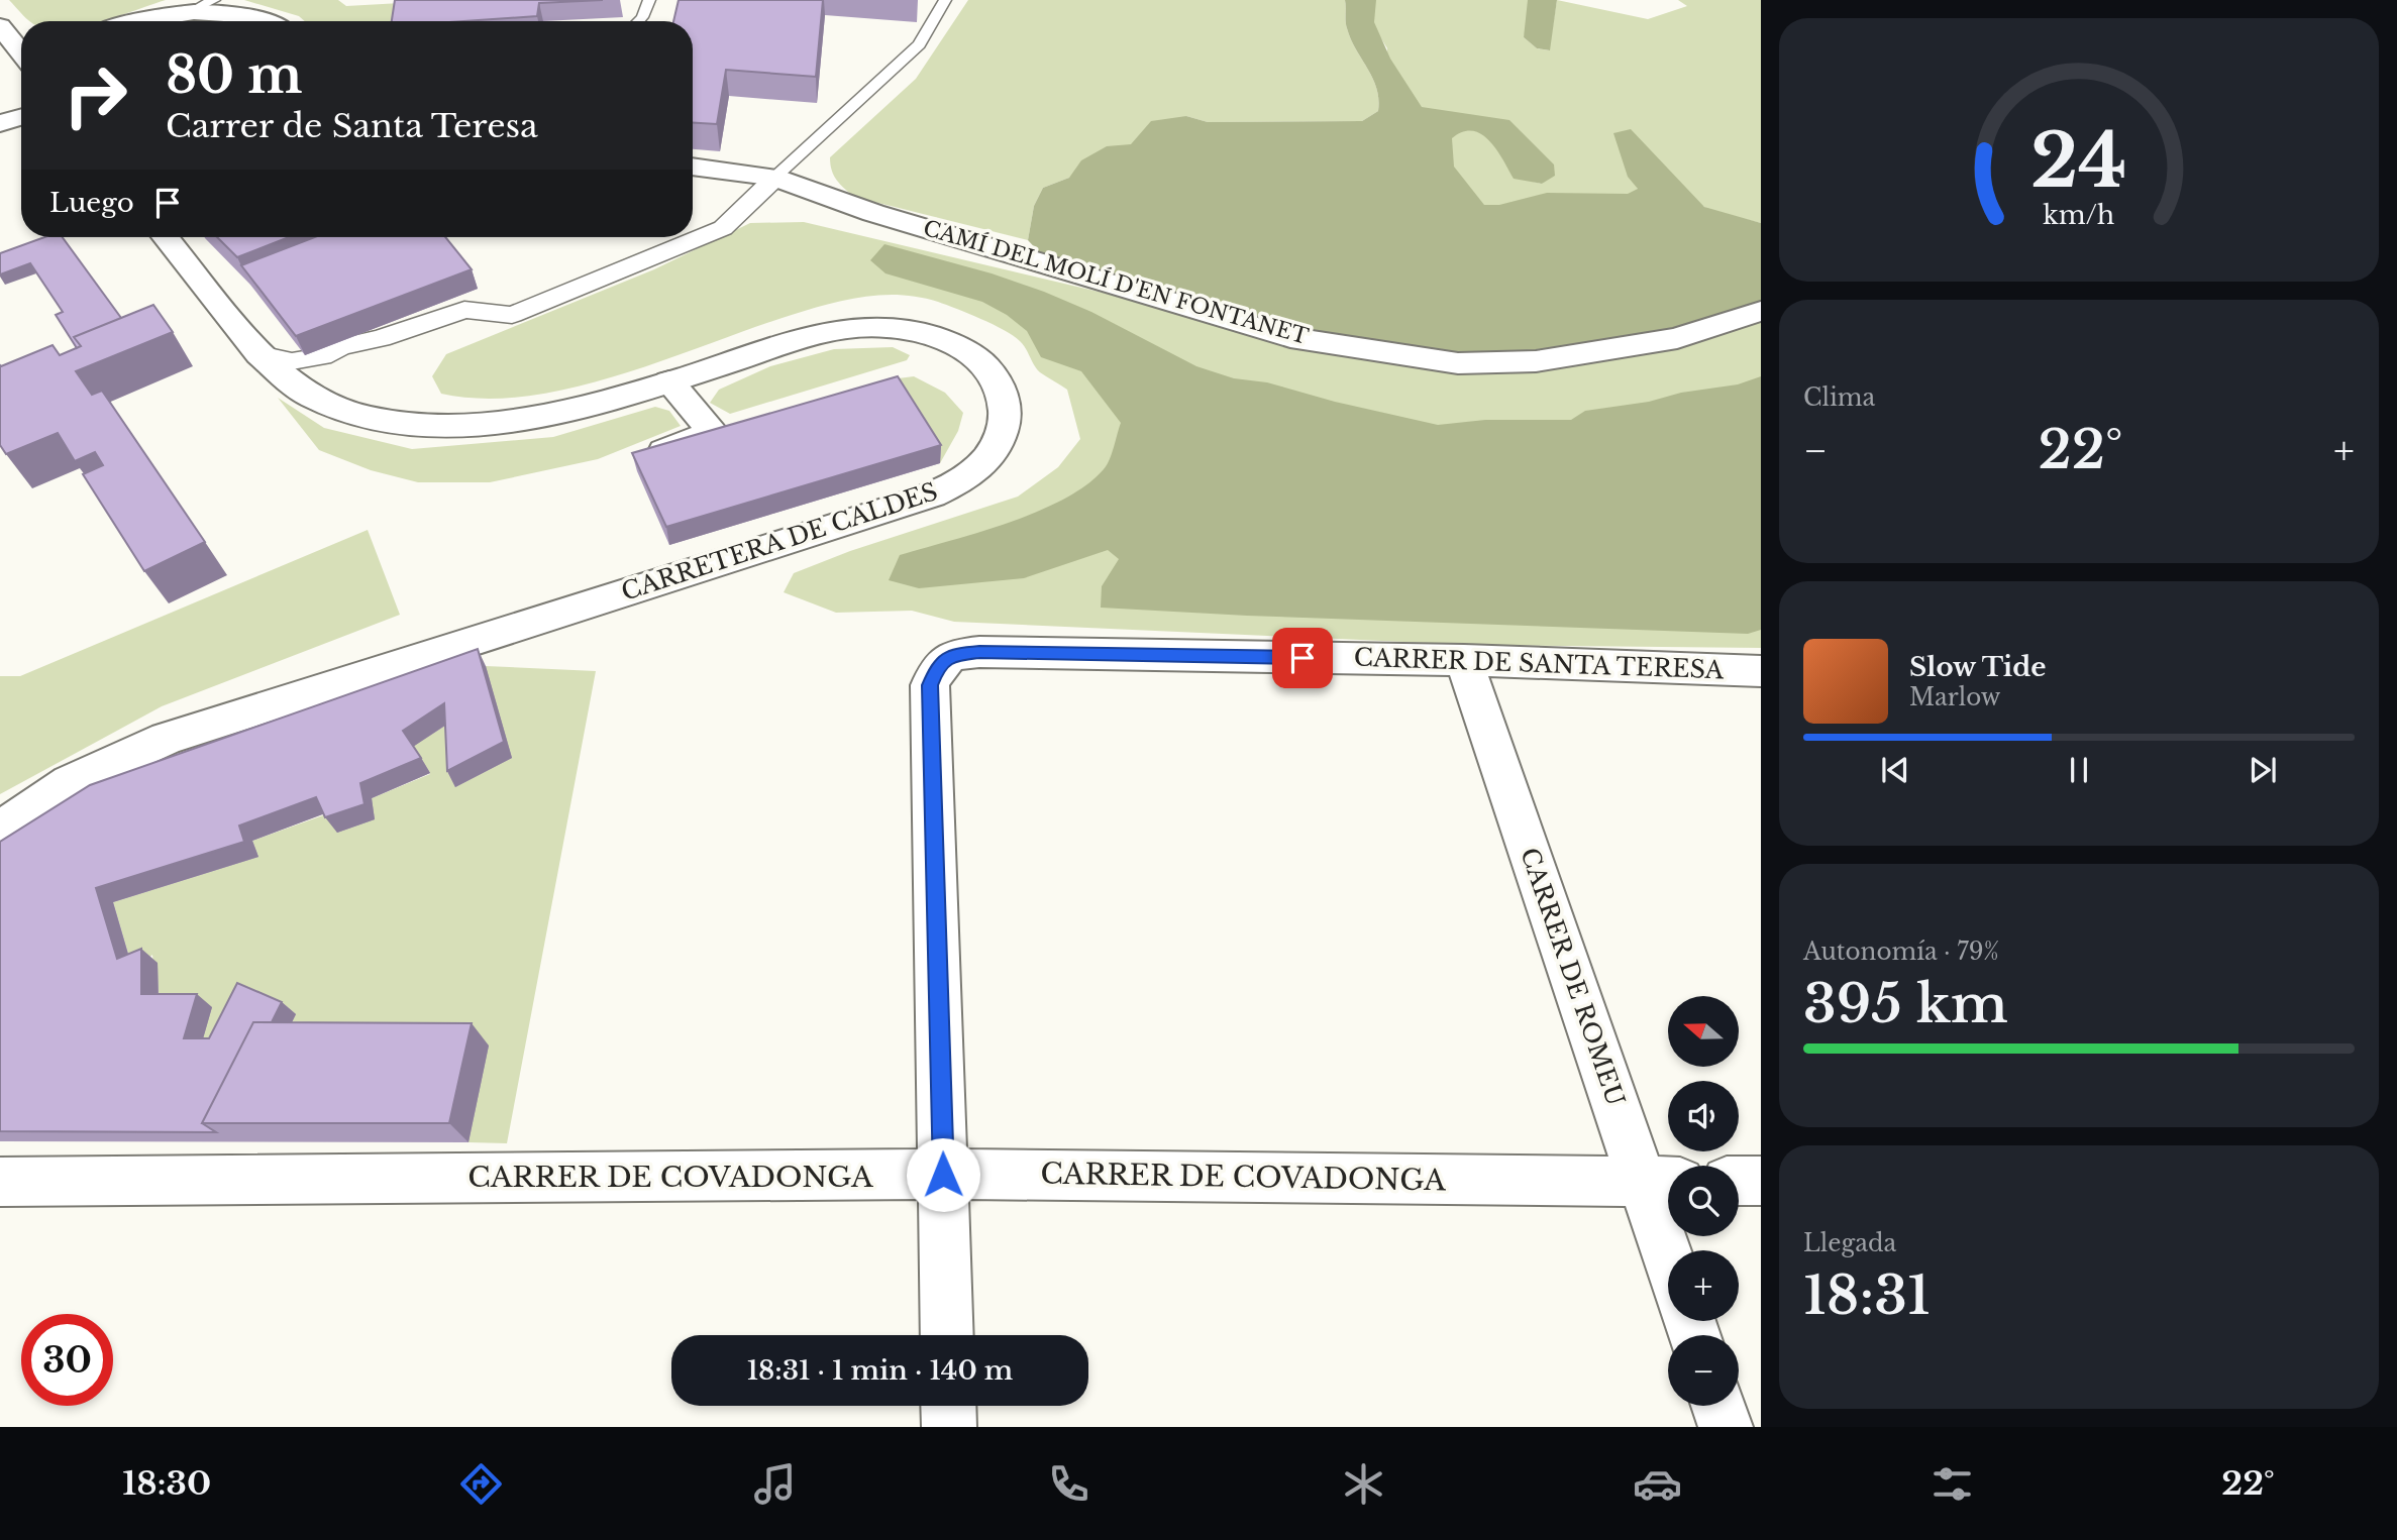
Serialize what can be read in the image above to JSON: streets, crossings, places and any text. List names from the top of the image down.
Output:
{
  "streets": {
    "street": [
      "CAMÍ DEL MOLÍ D'EN FONTANET",
      "CARRETERA DE CALDES",
      "CARRER DE SANTA TERESA",
      "CARRER DE ROMEU",
      "CARRER DE COVADONGA"
    ]
  },
  "crossings": [
    ["CARRER DE SANTA TERESA", "CARRER DE ROMEU"],
    ["CARRER DE SANTA TERESA", "CARRER DE COVADONGA"],
    ["CARRER DE ROMEU", "CARRER DE COVADONGA"]
  ],
  "north": "left",
  "page": {
    "turn": ["80 m", "Carrer de Santa Teresa"],
    "then": "Luego",
    "tile": [
      "Clima",
      ["Autonomía · 79%", "395 km"],
      ["Llegada", "18:31"]
    ],
    "heat": ["−", "22°", "+"],
    "song": ["Slow Tide", "Marlow"],
    "map_buttons": ["+", "−"],
    "limit": "30",
    "trip": "18:31 · 1 min · 140 m",
    "tabs": ["18:30", "22°"],
    "gauge": ["24", "km/h"]
  }
}
